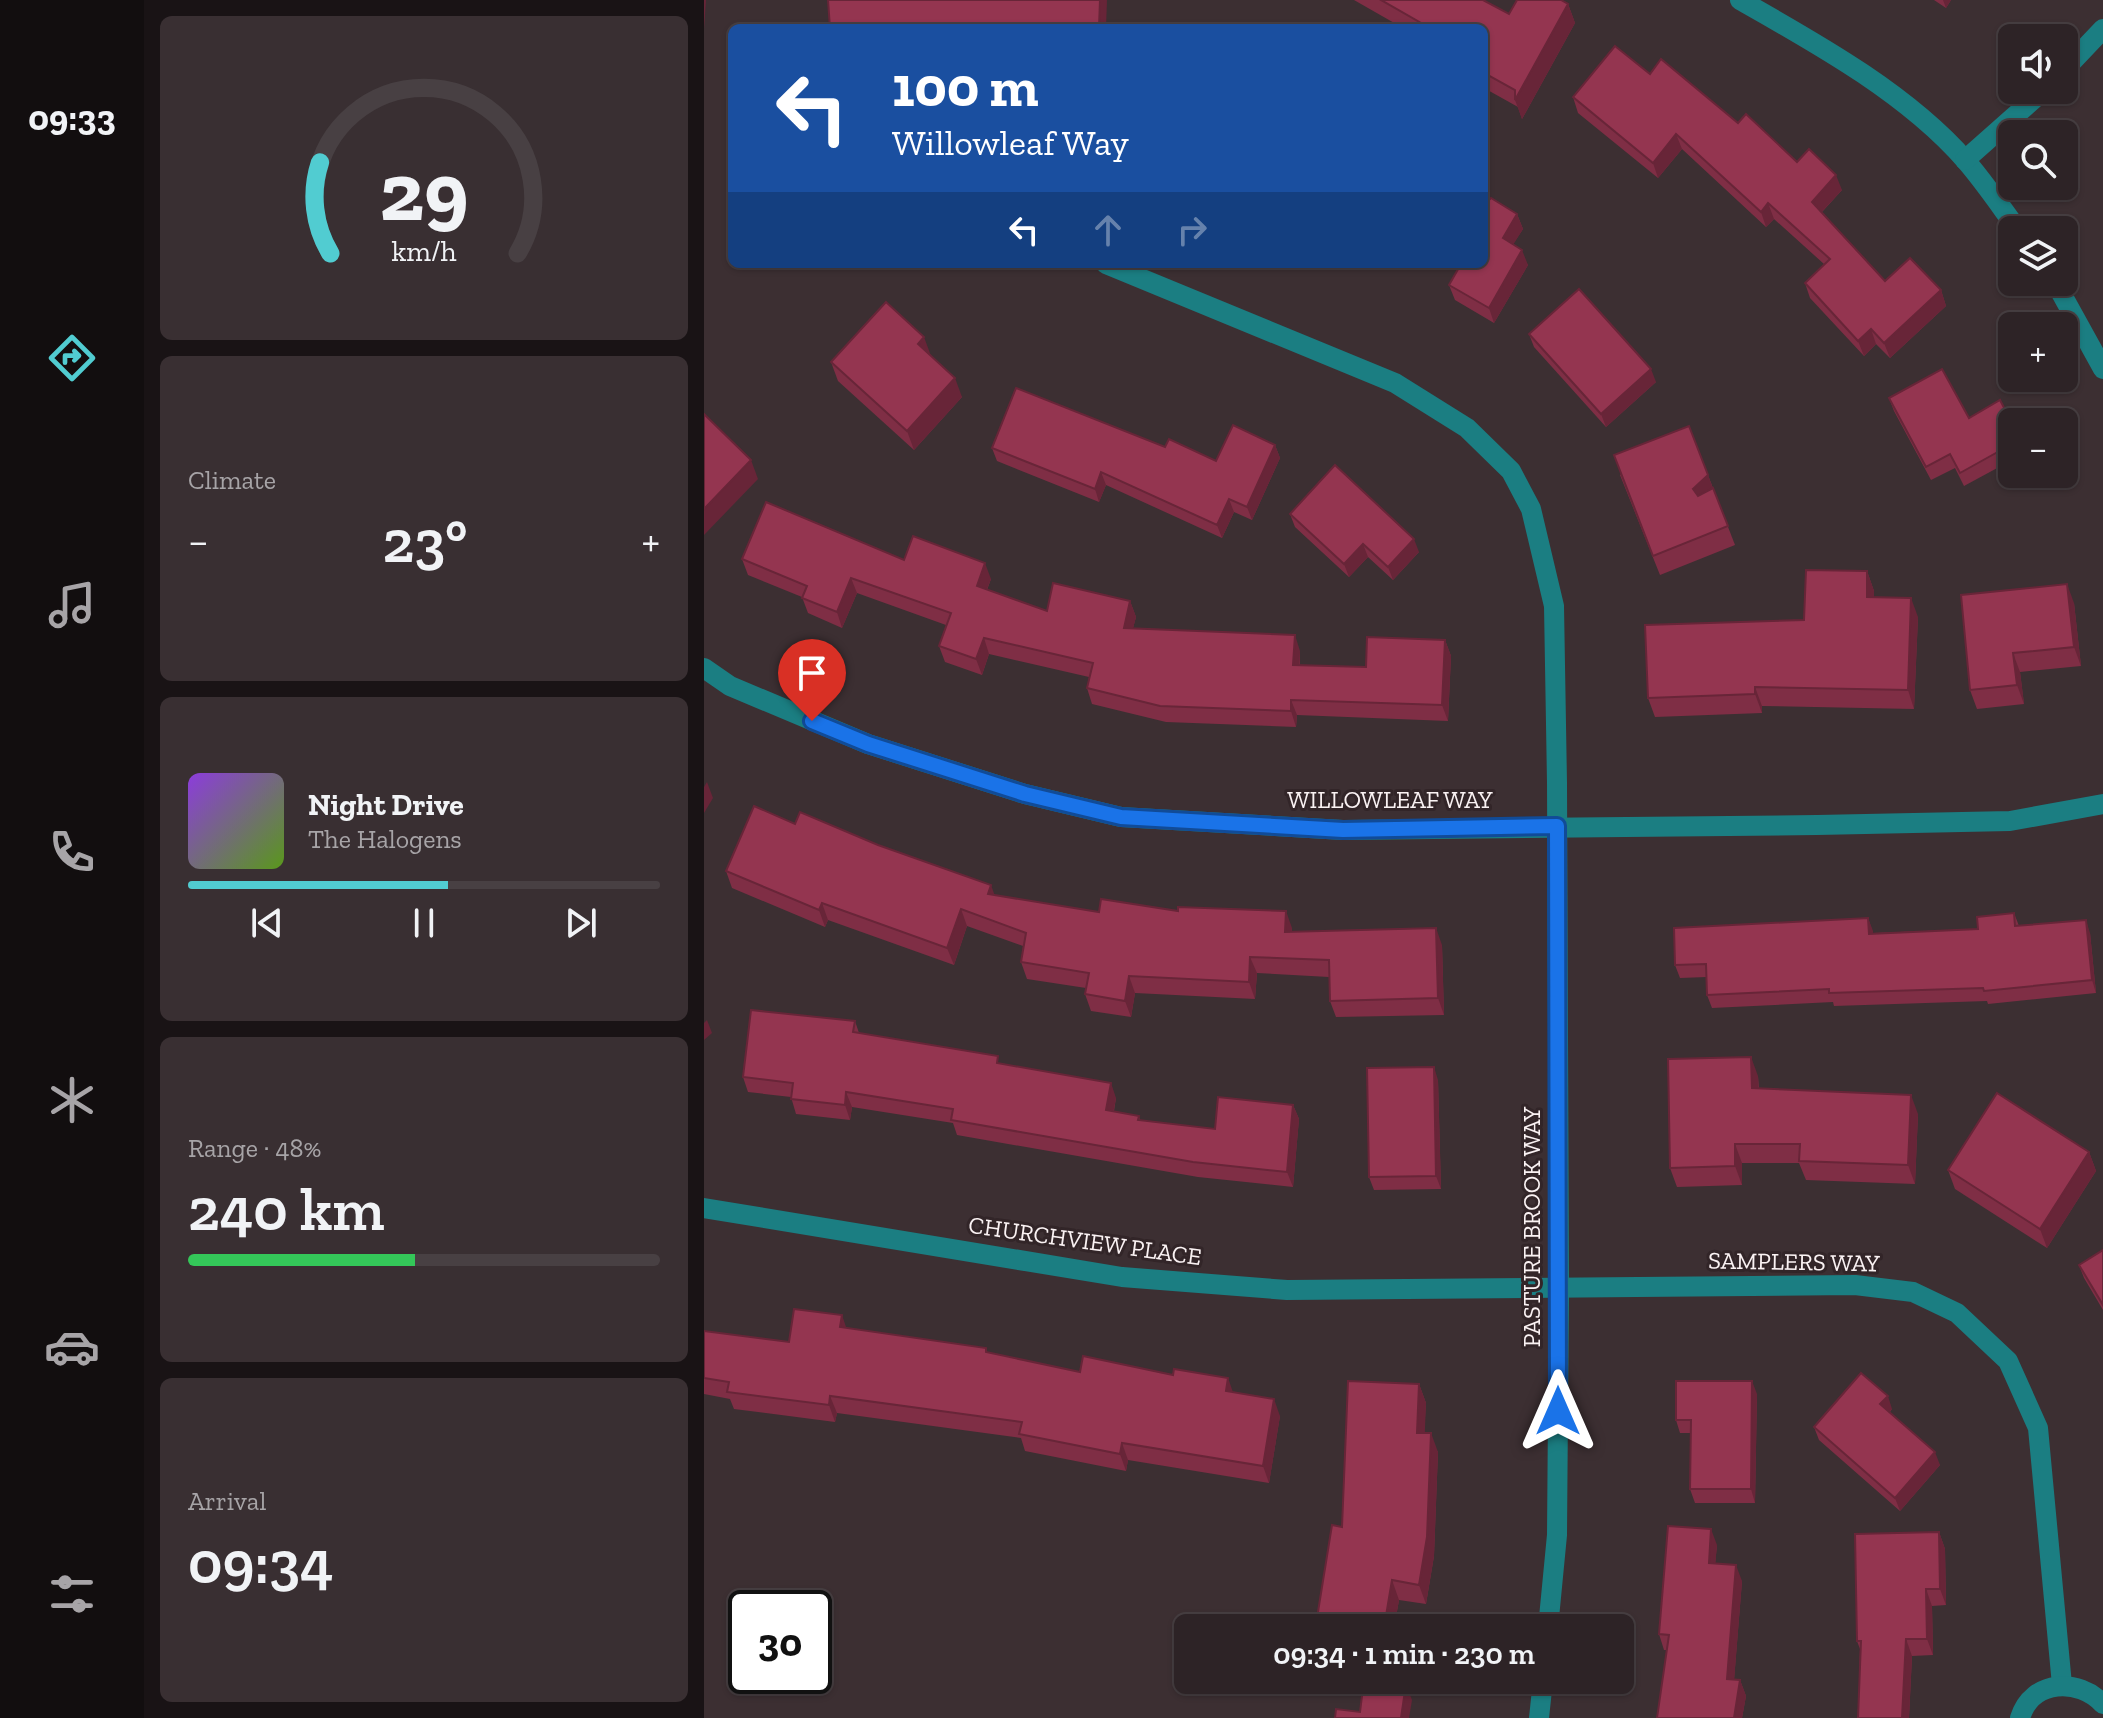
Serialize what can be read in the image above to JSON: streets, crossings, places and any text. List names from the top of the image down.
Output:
{
  "streets": {
    "street": [
      "WILLOWLEAF WAY",
      "PASTURE BROOK WAY",
      "CHURCHVIEW PLACE",
      "SAMPLERS WAY"
    ]
  },
  "crossings": [
    ["WILLOWLEAF WAY", "PASTURE BROOK WAY"],
    ["PASTURE BROOK WAY", "CHURCHVIEW PLACE"],
    ["PASTURE BROOK WAY", "SAMPLERS WAY"],
    ["CHURCHVIEW PLACE", "SAMPLERS WAY"]
  ],
  "page": {
    "tabs": "09:33",
    "map_buttons": ["+", "−"],
    "turn": ["100 m", "Willowleaf Way"],
    "tile": [
      "Climate",
      ["Range · 48%", "240 km"],
      ["Arrival", "09:34"]
    ],
    "heat": ["−", "23°", "+"],
    "song": ["Night Drive", "The Halogens"],
    "limit": "30",
    "trip": "09:34 · 1 min · 230 m",
    "gauge": ["29", "km/h"]
  }
}
